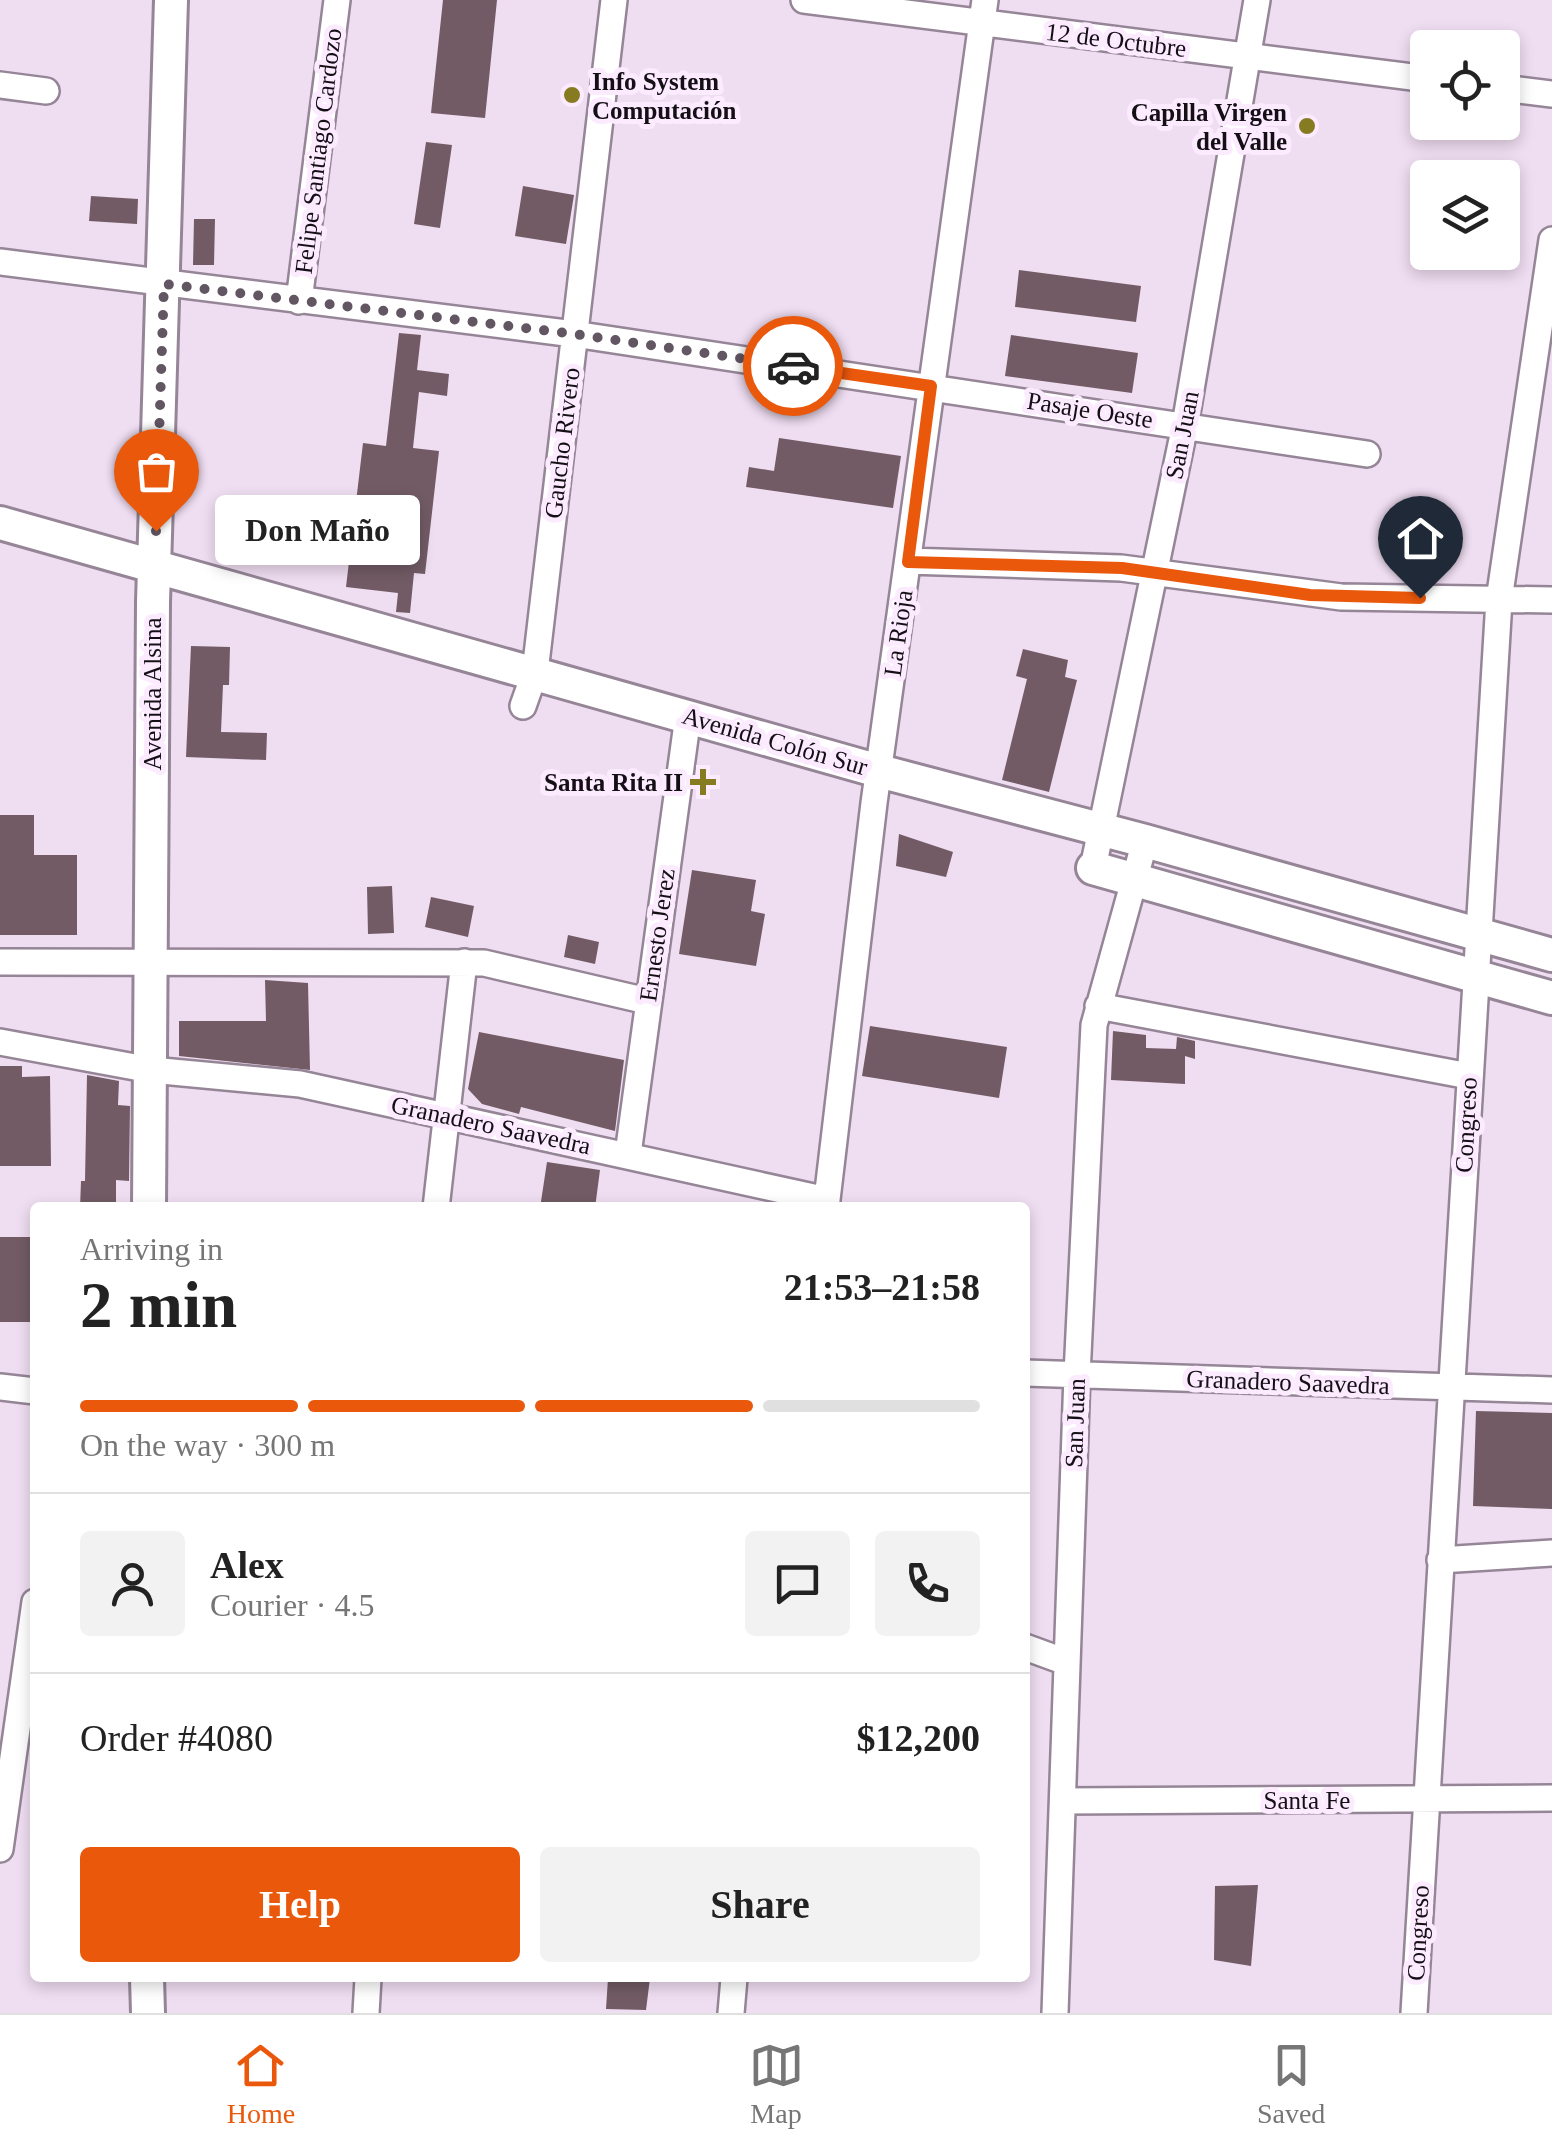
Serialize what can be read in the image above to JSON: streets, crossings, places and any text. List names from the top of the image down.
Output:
{
  "streets": {
    "main road": ["Avenida Alsina", "Avenida Colón Sur"],
    "street": [
      "12 de Octubre",
      "Felipe Santiago Cardozo",
      "Pasaje Oeste",
      "San Juan",
      "Gaucho Rivero",
      "La Rioja",
      "Ernesto Jerez",
      "Granadero Saavedra",
      "Congreso",
      "Santa Fe"
    ]
  },
  "crossings": [
    ["12 de Octubre", "San Juan"],
    ["12 de Octubre", "La Rioja"],
    ["Felipe Santiago Cardozo", "Pasaje Oeste"],
    ["Pasaje Oeste", "San Juan"],
    ["Pasaje Oeste", "Gaucho Rivero"],
    ["Pasaje Oeste", "La Rioja"],
    ["Pasaje Oeste", "Avenida Alsina"],
    ["San Juan", "Avenida Colón Sur"],
    ["San Juan", "Granadero Saavedra"],
    ["San Juan", "Santa Fe"],
    ["Gaucho Rivero", "Avenida Colón Sur"],
    ["La Rioja", "Avenida Colón Sur"],
    ["Avenida Alsina", "Avenida Colón Sur"],
    ["Avenida Alsina", "Granadero Saavedra"],
    ["Avenida Colón Sur", "Ernesto Jerez"],
    ["Avenida Colón Sur", "Congreso"],
    ["Ernesto Jerez", "Granadero Saavedra"],
    ["Granadero Saavedra", "Congreso"],
    ["Congreso", "Santa Fe"]
  ],
  "places": {
    "other": ["Info System Computación", "Capilla Virgen del Valle", "Don Maño"],
    "health": ["Santa Rita II"]
  },
  "page": {
    "bubble": "Don Maño",
    "heading": ["2 min", "Arriving in", "21:53–21:58"],
    "panel": [
      "Alex",
      "Courier · 4.5",
      "Order #4080",
      "$12,200"
    ],
    "bar": "On the way · 300 m",
    "buttons": ["Help", "Share"],
    "tabs": ["Home", "Map", "Saved"]
  }
}
